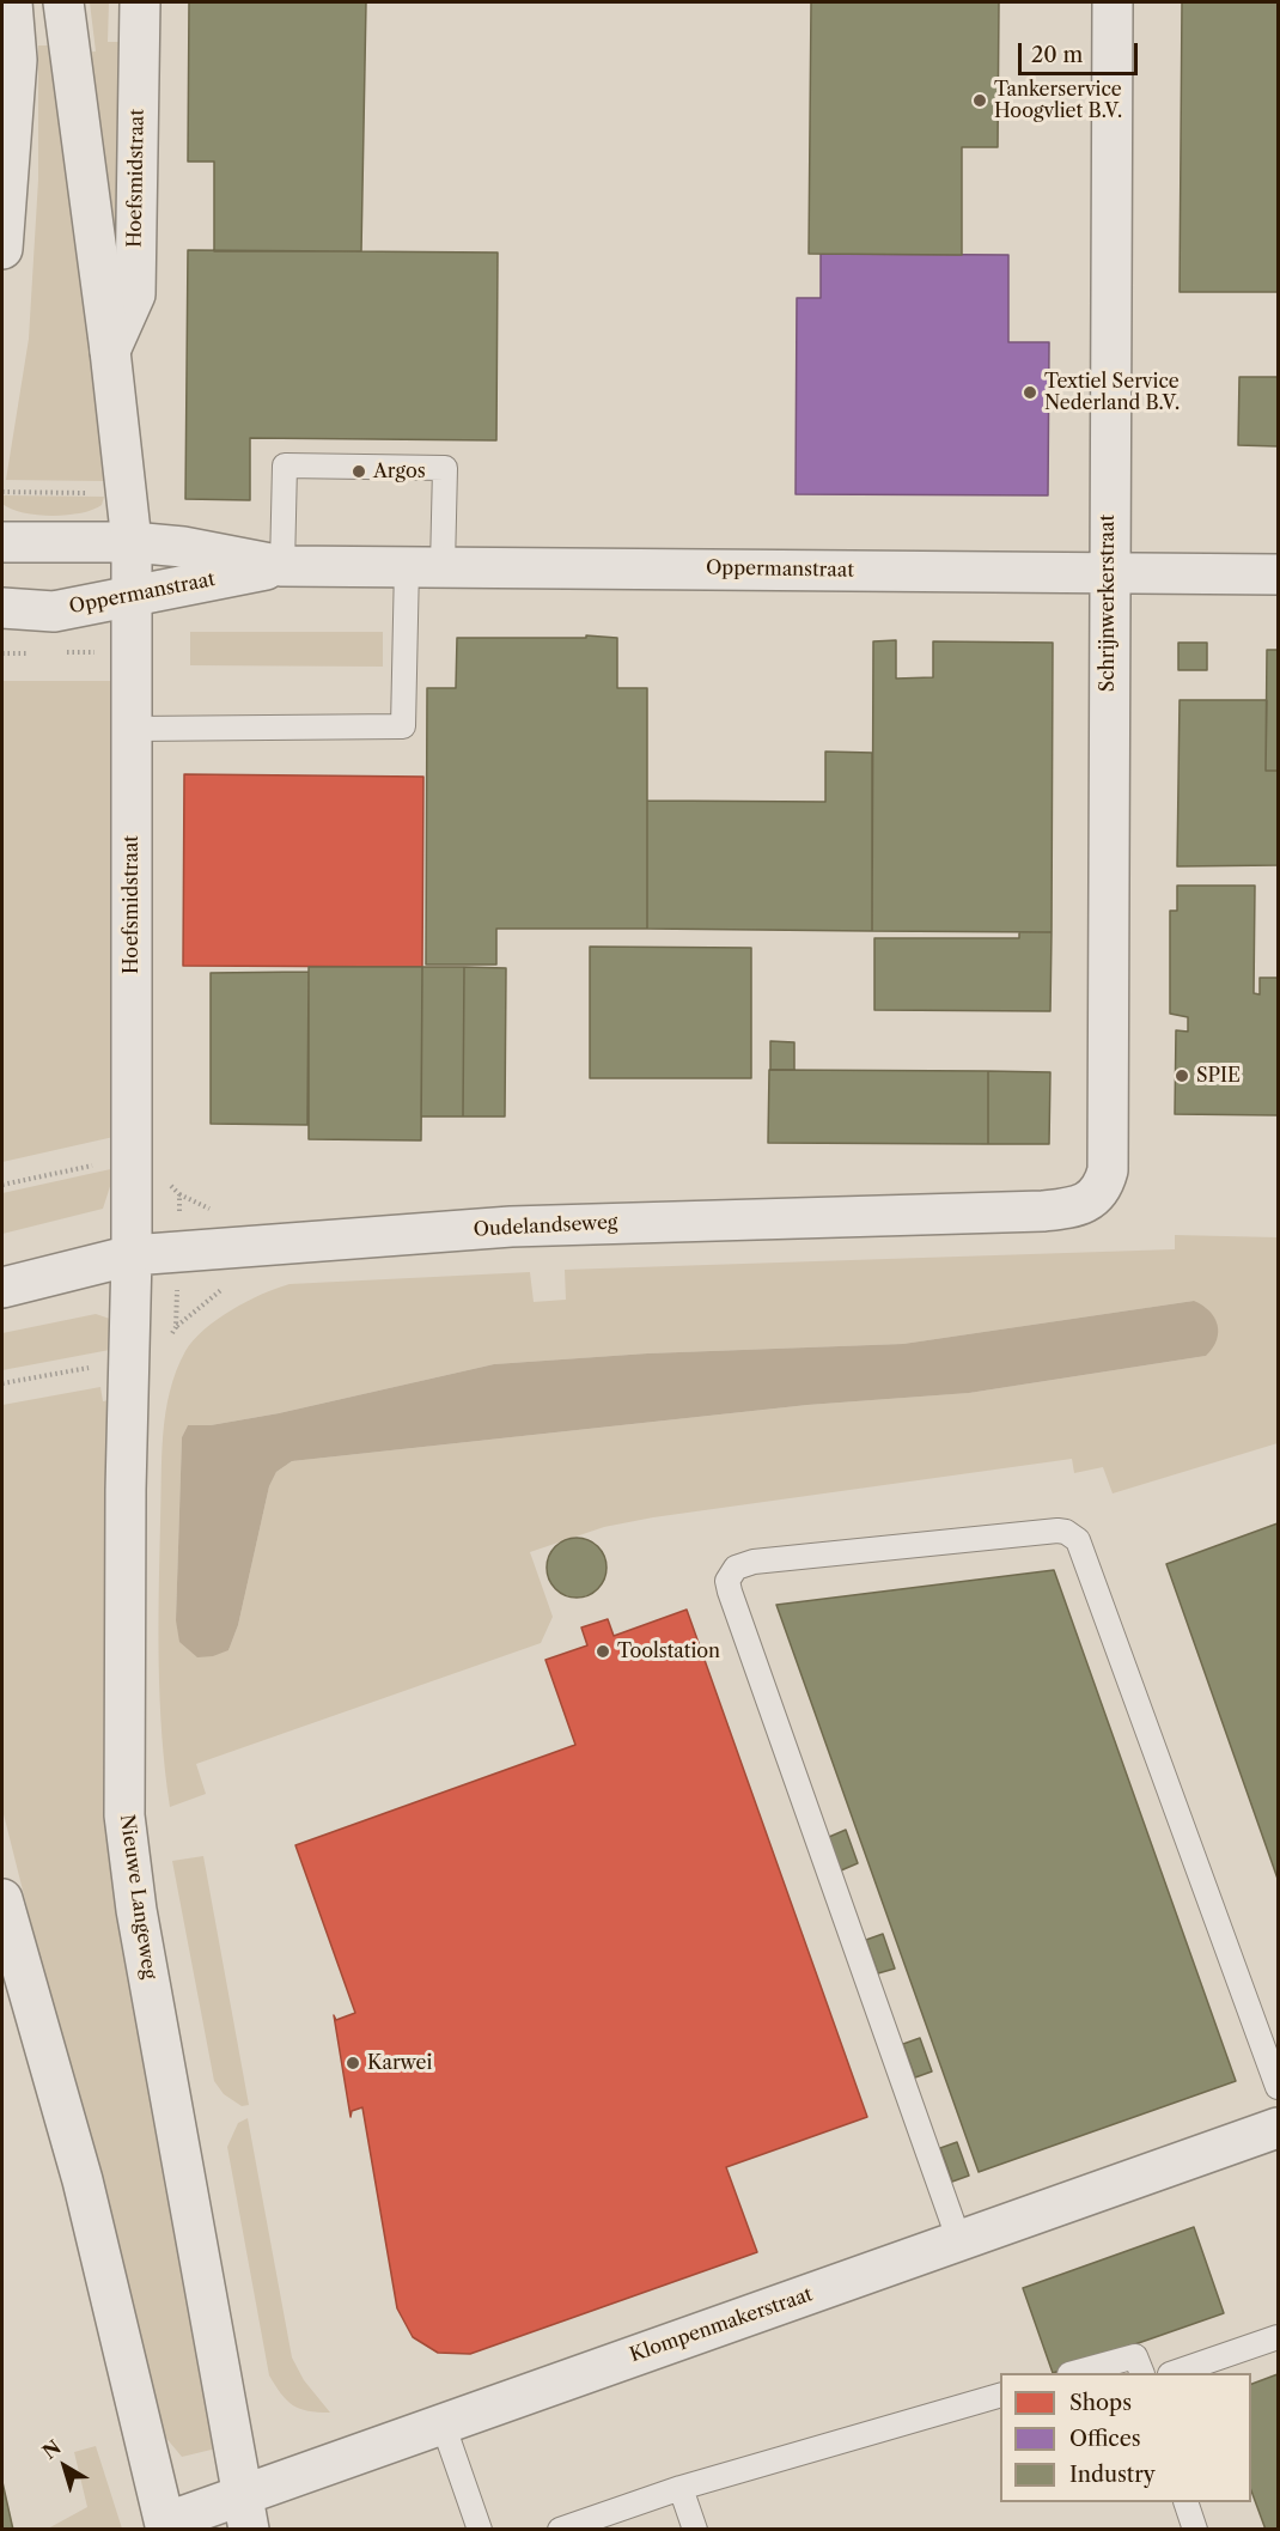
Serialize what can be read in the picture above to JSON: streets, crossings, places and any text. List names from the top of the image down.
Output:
{
  "streets": {
    "street": [
      "Hoefsmidstraat",
      "Oppermanstraat",
      "Schrijnwerkerstraat",
      "Oudelandseweg",
      "Nieuwe Langeweg",
      "Klompenmakerstraat"
    ]
  },
  "crossings": [
    ["Hoefsmidstraat", "Oppermanstraat"],
    ["Hoefsmidstraat", "Oudelandseweg"],
    ["Hoefsmidstraat", "Nieuwe Langeweg"],
    ["Oppermanstraat", "Schrijnwerkerstraat"],
    ["Schrijnwerkerstraat", "Oudelandseweg"],
    ["Oudelandseweg", "Nieuwe Langeweg"],
    ["Nieuwe Langeweg", "Klompenmakerstraat"]
  ],
  "places": [
    "Tankerservice Hoogvliet B.V.",
    "Textiel Service Nederland B.V.",
    "Argos",
    "SPIE",
    "Toolstation",
    "Karwei"
  ],
  "legend": ["Shops", "Offices", "Industry"],
  "scale_bar": "20 m",
  "north": "top left"
}
